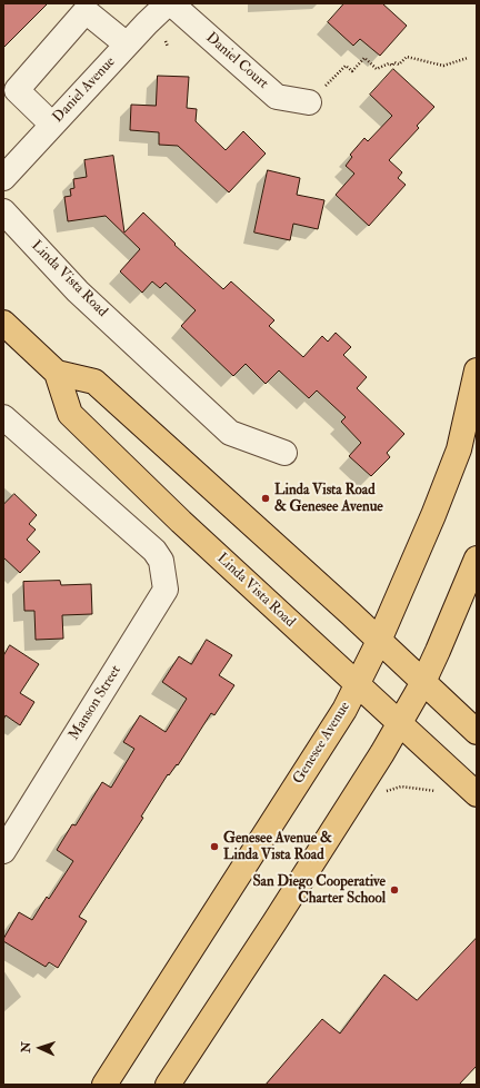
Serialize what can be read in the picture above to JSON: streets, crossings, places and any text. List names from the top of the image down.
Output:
{
  "streets": {
    "main road": ["Linda Vista Road", "Genesee Avenue"],
    "street": ["Daniel Court", "Daniel Avenue", "Manson Street"]
  },
  "crossings": [
    ["Linda Vista Road", "Genesee Avenue"]
  ],
  "places": ["Linda Vista Road & Genesee Avenue", "Genesee Avenue & Linda Vista Road", "San Diego Cooperative Charter School"],
  "north": "left"
}
